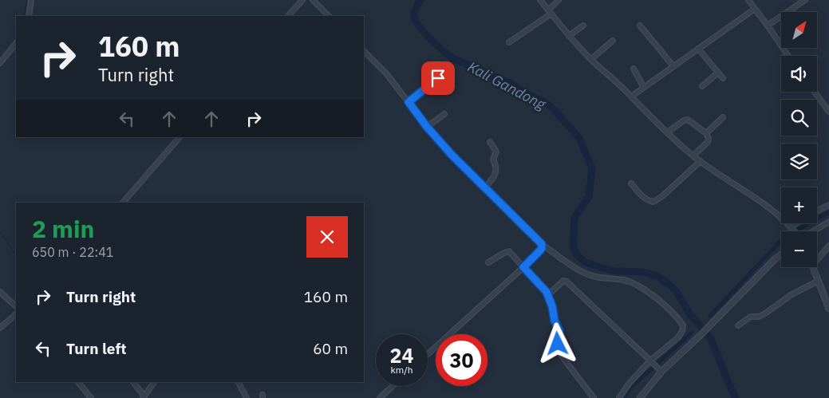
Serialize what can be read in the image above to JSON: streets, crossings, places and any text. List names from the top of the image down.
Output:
{
  "water": ["Kali Gandong"],
  "north": "top right",
  "page": {
    "map_buttons": ["+", "−"],
    "turn": ["160 m", "Turn right"],
    "heading": ["2 min", "650 m · 22:41"],
    "list": [
      {
        "name": "Turn right",
        "value": "160 m"
      },
      {
        "name": "Turn left",
        "value": "60 m"
      }
    ],
    "speed": "24 km/h",
    "limit": "30"
  }
}
